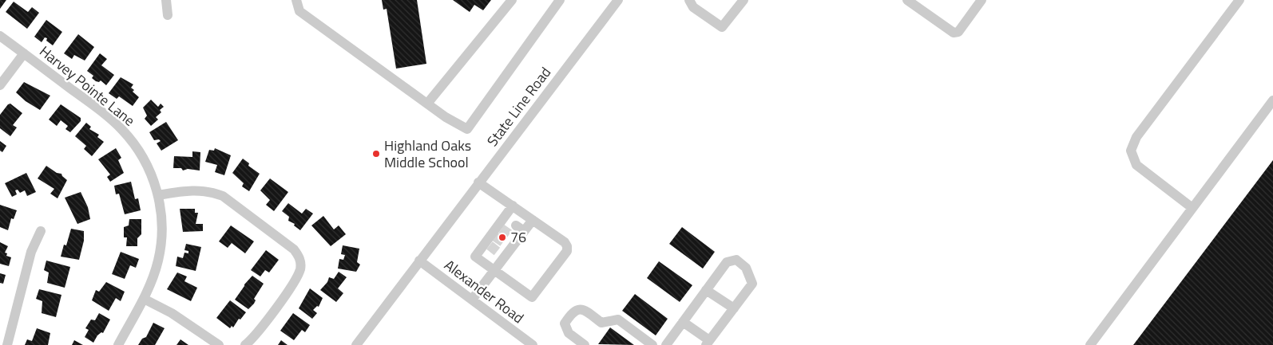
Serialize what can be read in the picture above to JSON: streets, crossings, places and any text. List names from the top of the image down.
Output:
{
  "streets": {
    "street": ["Harvey Pointe Lane", "State Line Road", "Alexander Road"]
  },
  "crossings": [
    ["State Line Road", "Alexander Road"]
  ],
  "places": ["Highland Oaks Middle School", "76"]
}
